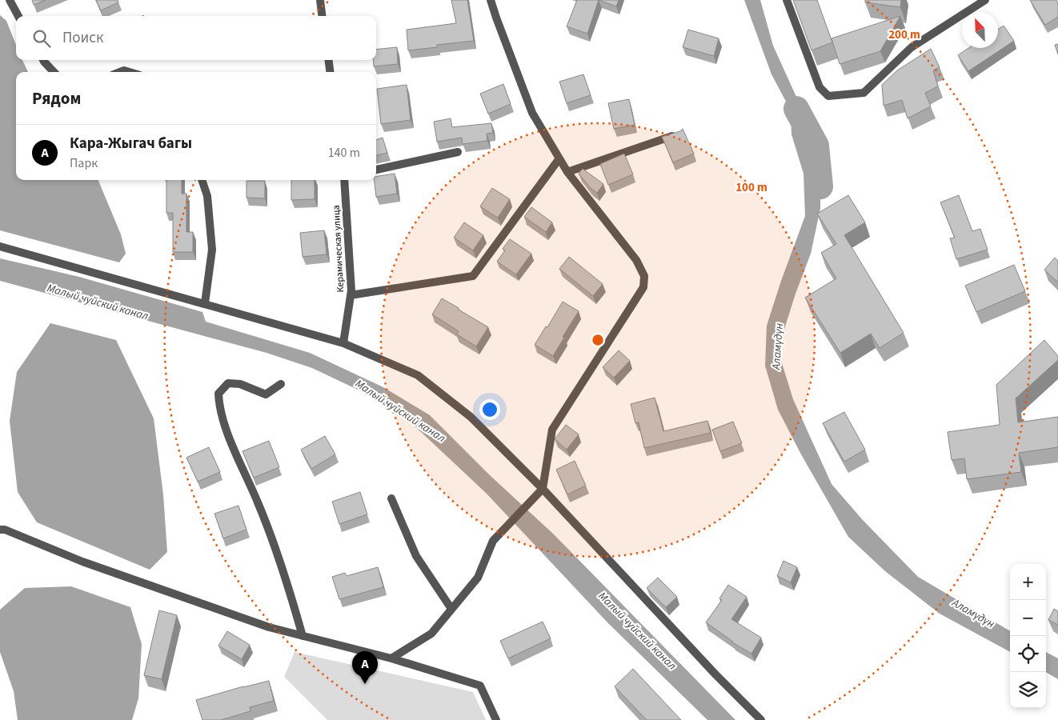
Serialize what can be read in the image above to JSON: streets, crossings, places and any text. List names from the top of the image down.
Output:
{
  "streets": {
    "street": ["Керамическая улица"]
  },
  "water": ["Малый чуйский канал", "Аламүдүн"],
  "north": "top left",
  "page": {
    "search": "Поиск",
    "heading": "Рядом",
    "list": [
      {
        "mark": "A",
        "name": "Кара-Жыгач багы",
        "note": "Парк",
        "value": "140 m"
      }
    ],
    "map_buttons": ["+", "−"],
    "pins": "A"
  },
  "rings": ["200 m", "100 m"]
}
